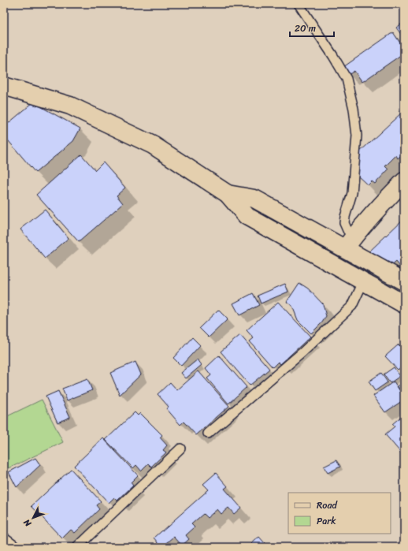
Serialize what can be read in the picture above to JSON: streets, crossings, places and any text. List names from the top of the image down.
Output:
{
  "legend": ["Road", "Park"],
  "scale_bar": "20 m",
  "north": "bottom left"
}
